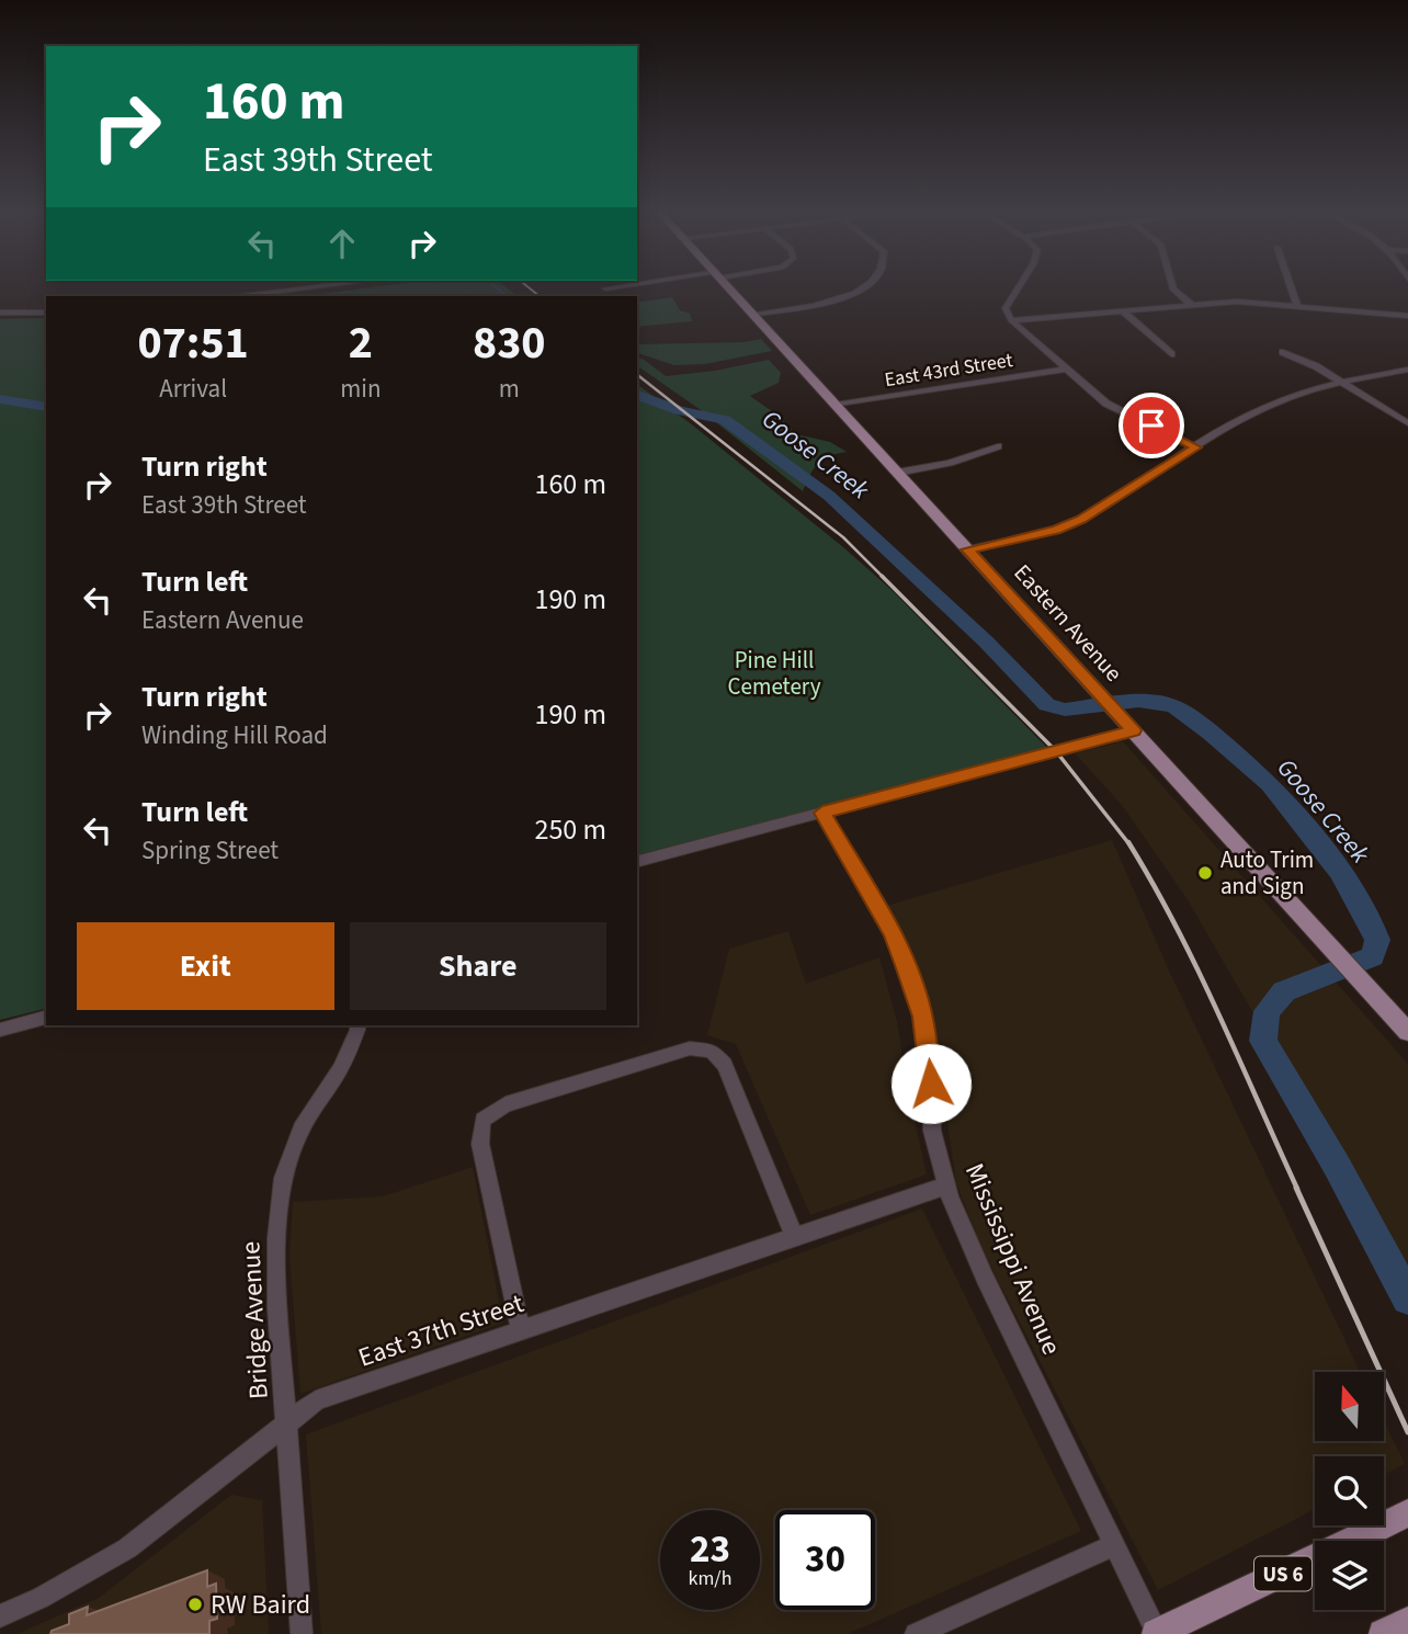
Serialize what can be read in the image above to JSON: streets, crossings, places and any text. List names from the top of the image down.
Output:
{
  "streets": {
    "main road": ["Eastern Avenue", "US 6"],
    "street": [
      "East 43rd Street",
      "Mississippi Avenue",
      "Bridge Avenue",
      "East 37th Street"
    ]
  },
  "crossings": [
    ["East 43rd Street", "Eastern Avenue"],
    ["Mississippi Avenue", "East 37th Street"],
    ["Mississippi Avenue", "US 6"],
    ["Bridge Avenue", "East 37th Street"]
  ],
  "water": ["Goose Creek"],
  "parks": ["Pine Hill Cemetery"],
  "places": ["Auto Trim and Sign", "RW Baird"],
  "north": "top",
  "page": {
    "turn": ["160 m", "East 39th Street"],
    "eta": [
      "07:51",
      "Arrival",
      "2",
      "min",
      "830",
      "m"
    ],
    "list": [
      {
        "name": "Turn right",
        "note": "East 39th Street",
        "value": "160 m"
      },
      {
        "name": "Turn left",
        "note": "Eastern Avenue",
        "value": "190 m"
      },
      {
        "name": "Turn right",
        "note": "Winding Hill Road",
        "value": "190 m"
      },
      {
        "name": "Turn left",
        "note": "Spring Street",
        "value": "250 m"
      }
    ],
    "buttons": ["Exit", "Share"],
    "speed": "23 km/h",
    "limit": "30"
  }
}
